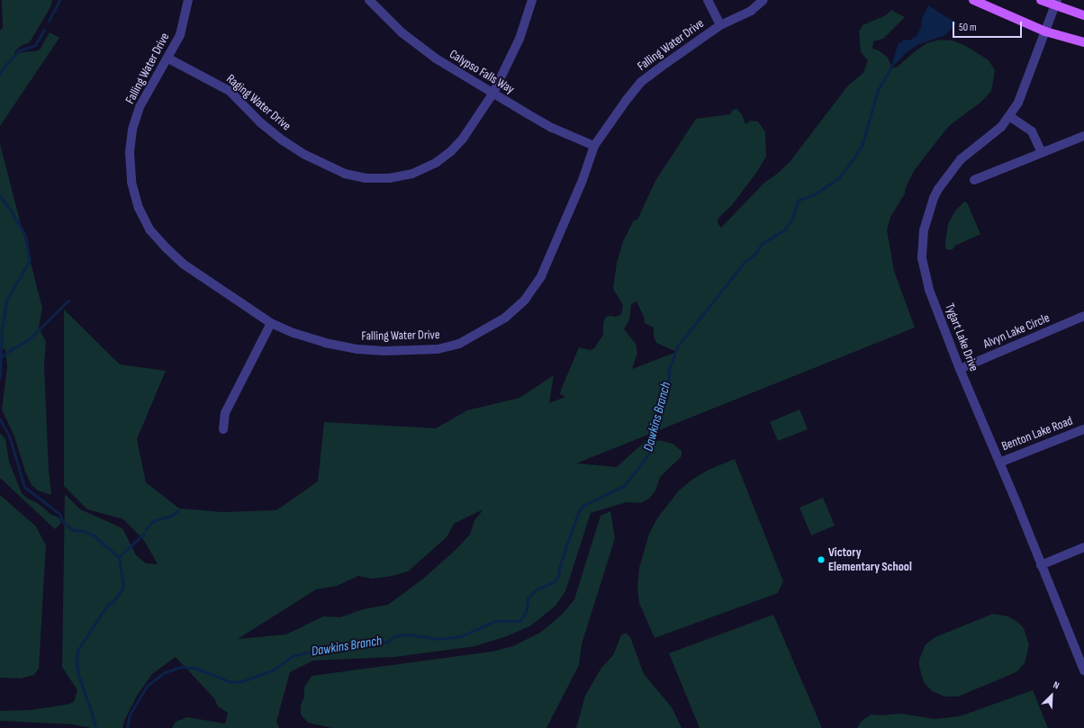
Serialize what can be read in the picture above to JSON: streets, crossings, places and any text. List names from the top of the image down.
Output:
{
  "streets": {
    "street": [
      "Falling Water Drive",
      "Calypso Falls Way",
      "Raging Water Drive",
      "Alvyn Lake Circle",
      "Tygart Lake Drive",
      "Benton Lake Road"
    ]
  },
  "crossings": [
    ["Falling Water Drive", "Calypso Falls Way"],
    ["Falling Water Drive", "Raging Water Drive"],
    ["Calypso Falls Way", "Raging Water Drive"],
    ["Alvyn Lake Circle", "Tygart Lake Drive"],
    ["Tygart Lake Drive", "Benton Lake Road"]
  ],
  "water": ["Dawkins Branch"],
  "places": ["Victory Elementary School"],
  "scale_bar": "50 m",
  "north": "top right"
}
